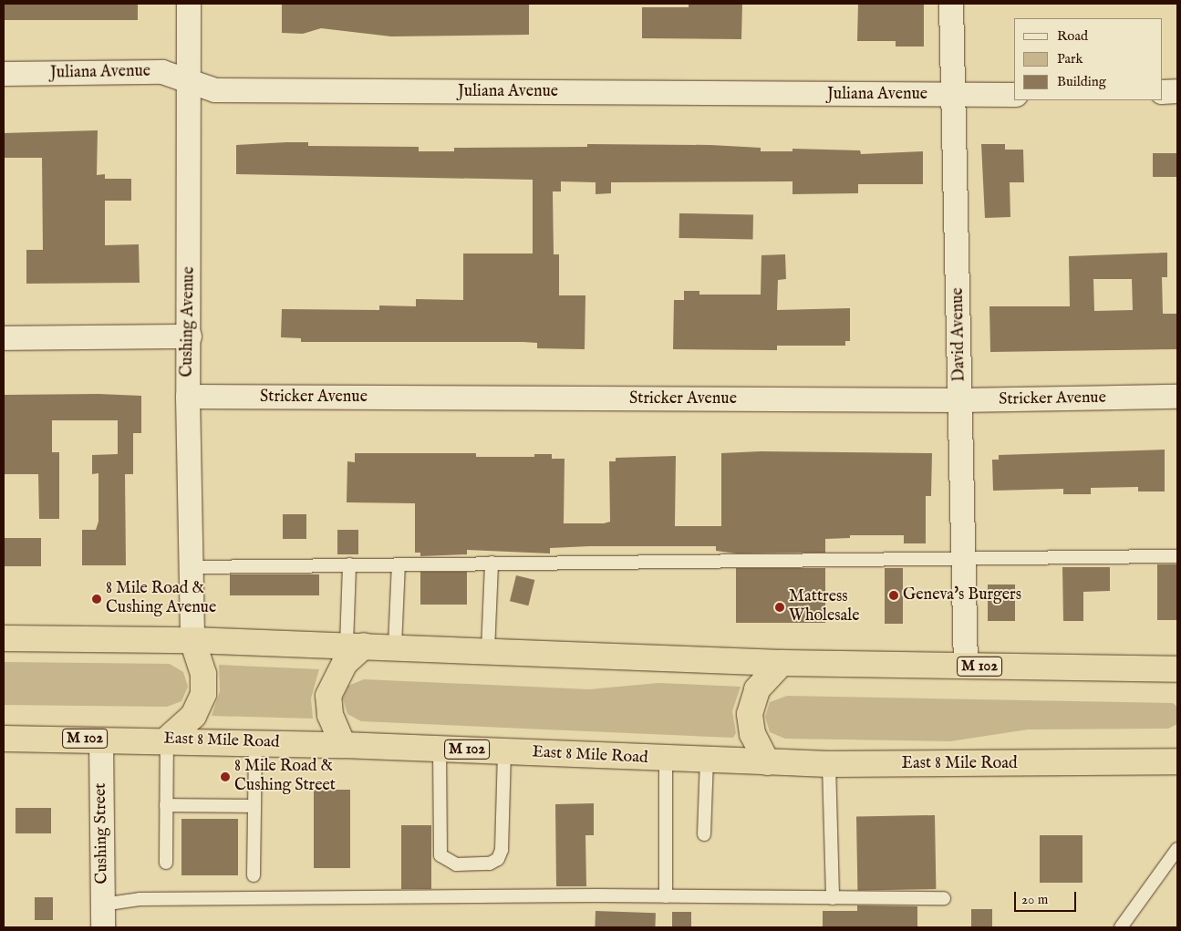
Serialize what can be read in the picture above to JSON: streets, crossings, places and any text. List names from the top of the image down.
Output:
{
  "streets": {
    "highway": ["M 102", "East 8 Mile Road"],
    "street": [
      "Juliana Avenue",
      "Cushing Avenue",
      "David Avenue",
      "Stricker Avenue",
      "Cushing Street"
    ]
  },
  "crossings": [
    ["Juliana Avenue", "Cushing Avenue"],
    ["Juliana Avenue", "David Avenue"],
    ["Cushing Avenue", "Stricker Avenue"],
    ["Cushing Avenue", "M 102"],
    ["David Avenue", "Stricker Avenue"],
    ["David Avenue", "M 102"],
    ["East 8 Mile Road", "Cushing Street"]
  ],
  "places": [
    "Geneva's Burgers",
    "8 Mile Road & Cushing Avenue",
    "Mattress Wholesale",
    "8 Mile Road & Cushing Street"
  ],
  "legend": ["Road", "Park", "Building"],
  "scale_bar": "20 m"
}
